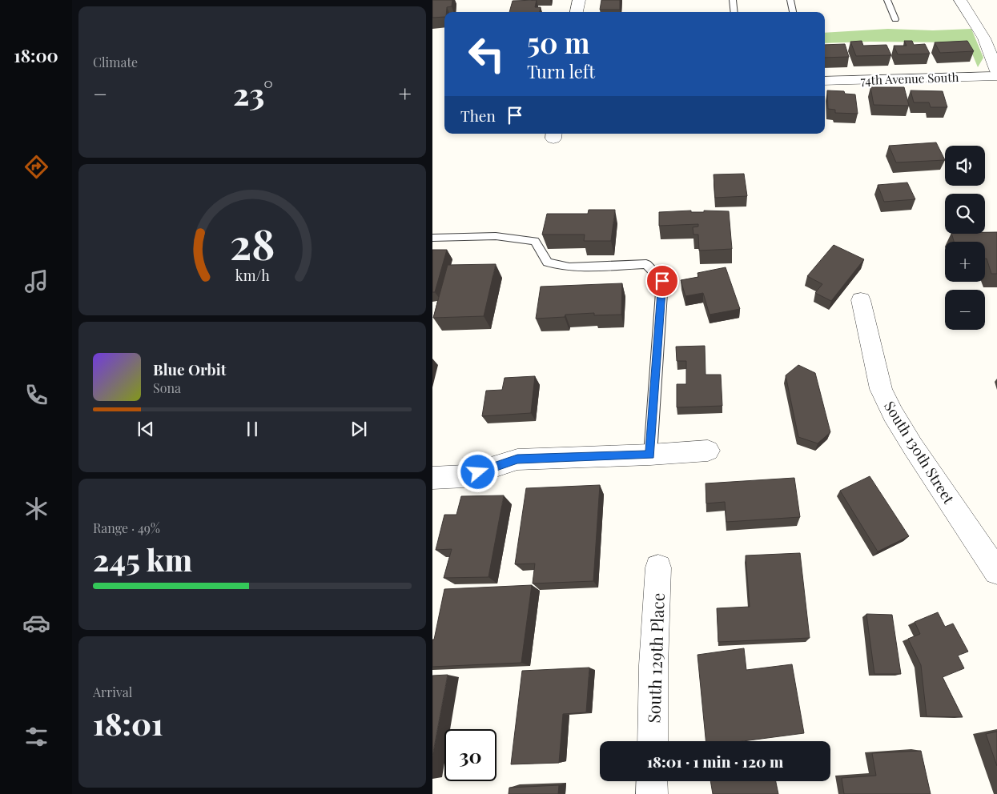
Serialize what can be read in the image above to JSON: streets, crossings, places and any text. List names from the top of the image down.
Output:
{
  "streets": {
    "street": ["74th Avenue South", "South 130th Street", "South 129th Place"]
  },
  "page": {
    "tabs": "18:00",
    "tile": [
      "Climate",
      ["Range · 49%", "245 km"],
      ["Arrival", "18:01"]
    ],
    "turn": ["50 m", "Turn left"],
    "heat": ["−", "23°", "+"],
    "then": "Then",
    "map_buttons": ["+", "−"],
    "song": ["Blue Orbit", "Sona"],
    "limit": "30",
    "trip": "18:01 · 1 min · 120 m",
    "gauge": ["28", "km/h"]
  }
}
